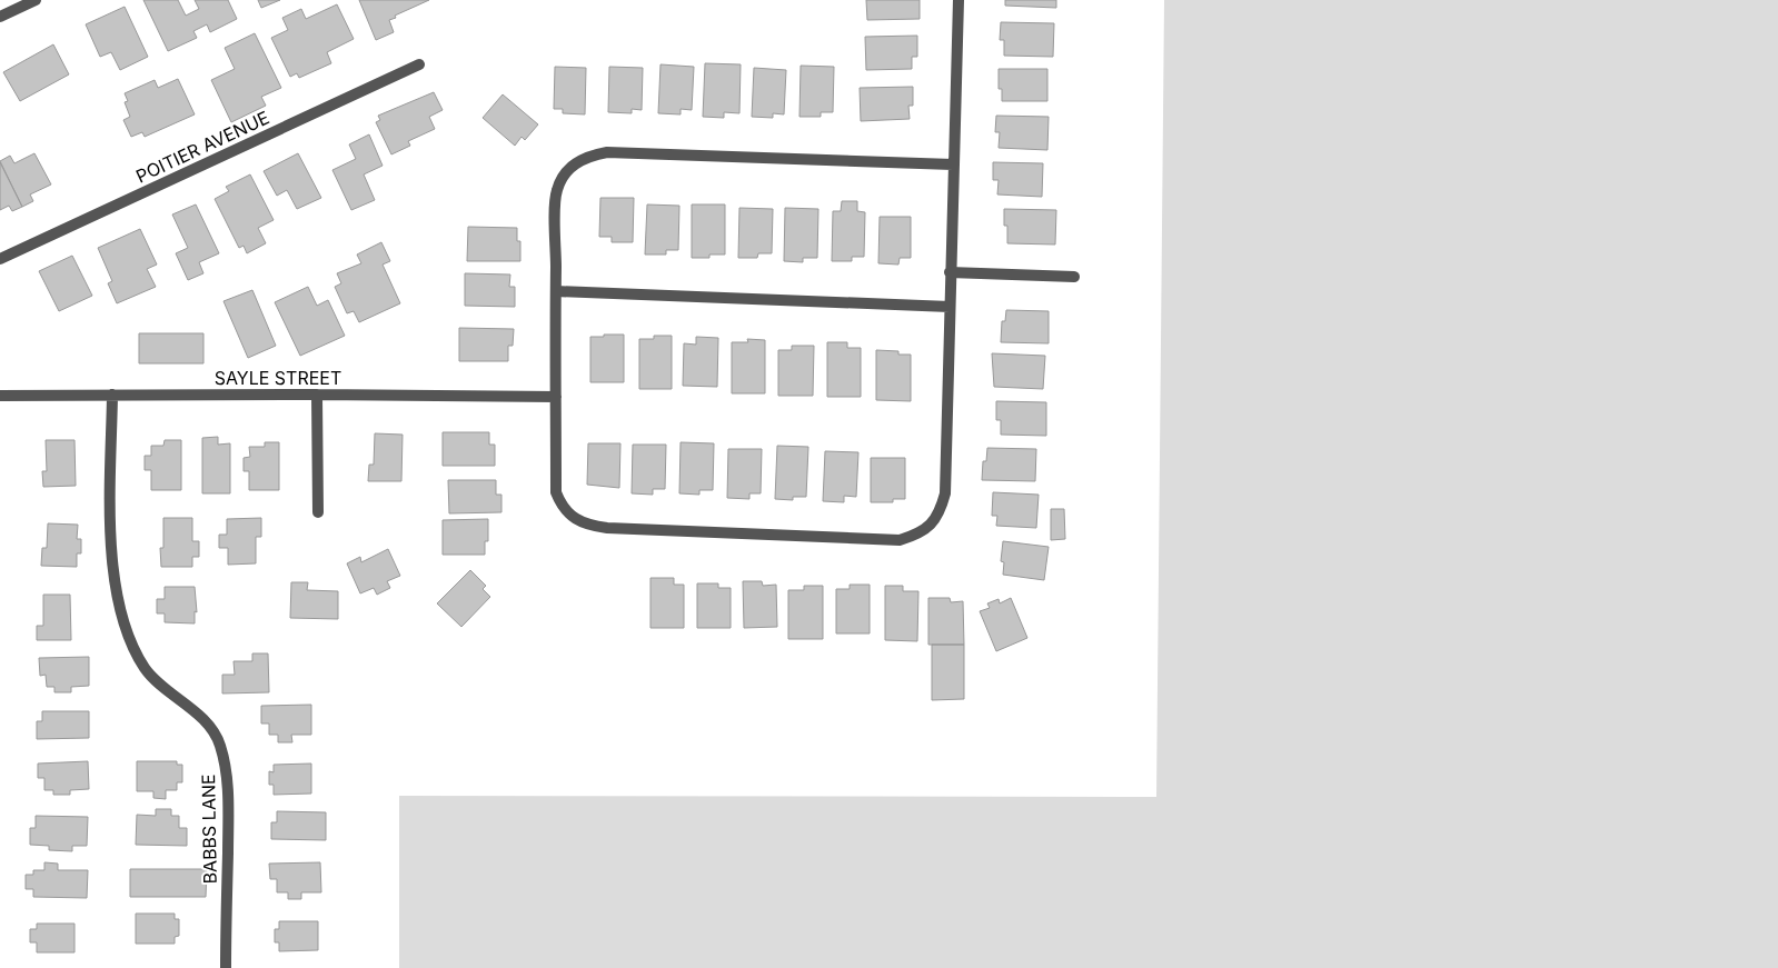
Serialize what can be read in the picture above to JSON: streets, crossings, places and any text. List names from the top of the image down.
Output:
{
  "streets": {
    "street": ["POITIER AVENUE", "SAYLE STREET", "BABBS LANE"]
  },
  "crossings": [
    ["SAYLE STREET", "BABBS LANE"]
  ]
}
